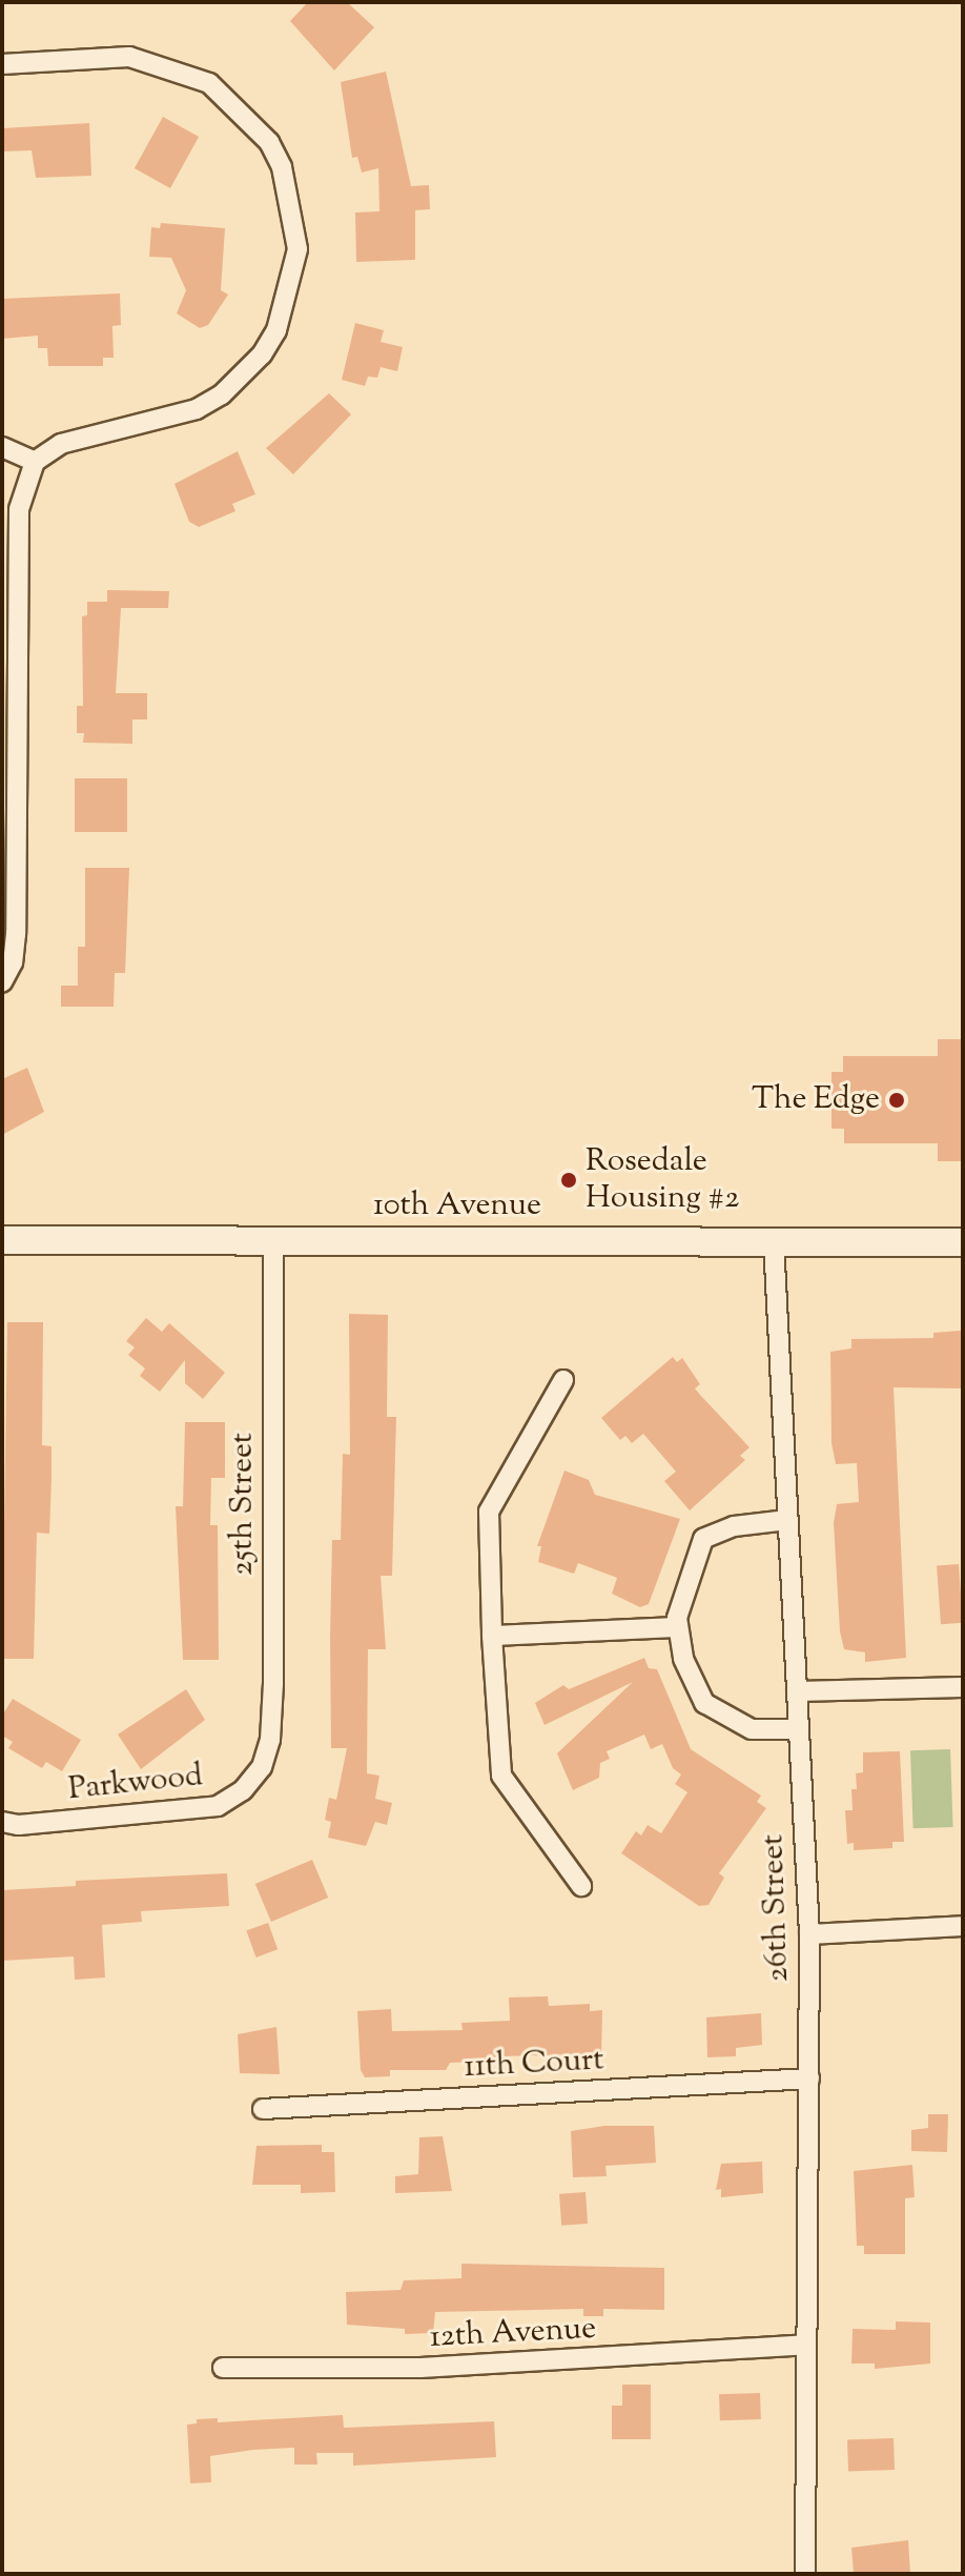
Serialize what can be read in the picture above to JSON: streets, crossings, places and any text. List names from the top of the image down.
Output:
{
  "streets": {
    "main road": ["10th Avenue"],
    "street": [
      "25th Street",
      "Parkwood",
      "26th Street",
      "11th Court",
      "12th Avenue"
    ]
  },
  "crossings": [
    ["10th Avenue", "25th Street"],
    ["10th Avenue", "26th Street"],
    ["25th Street", "Parkwood"],
    ["26th Street", "11th Court"],
    ["26th Street", "12th Avenue"]
  ],
  "places": ["The Edge", "Rosedale Housing #2"]
}
